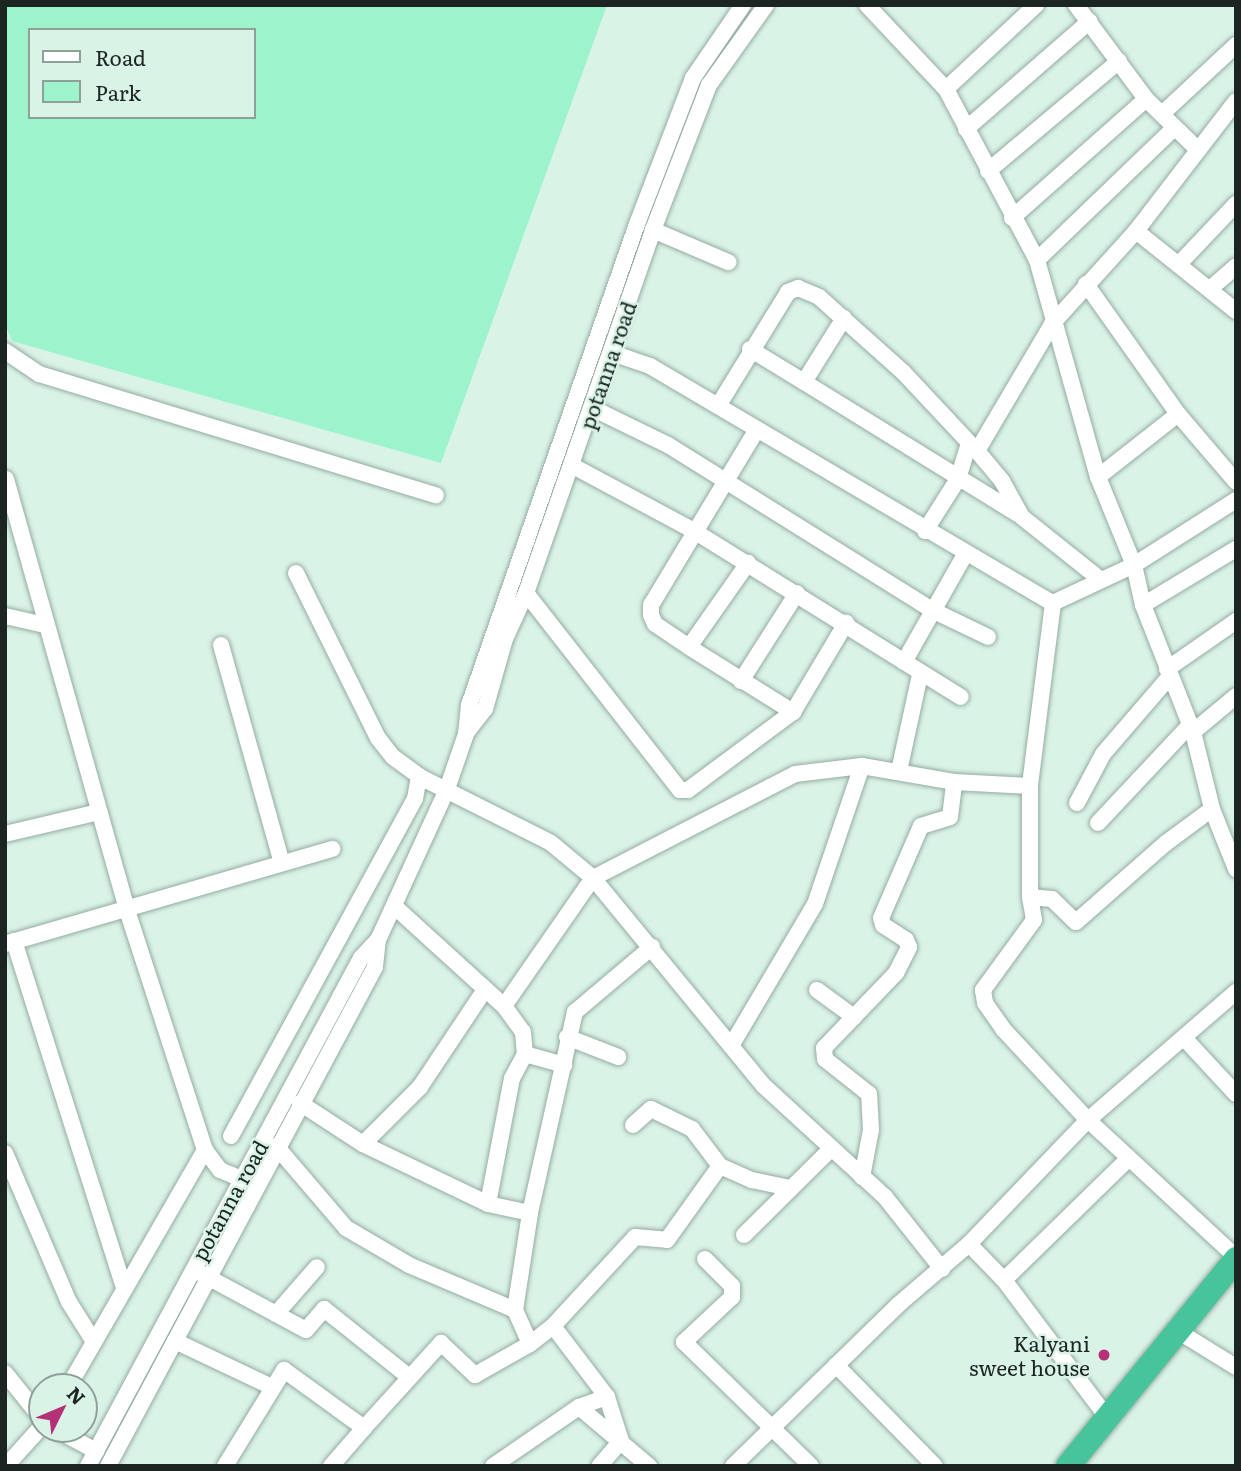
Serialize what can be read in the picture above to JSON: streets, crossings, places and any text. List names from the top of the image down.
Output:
{
  "streets": {
    "street": ["potanna road"]
  },
  "places": ["Kalyani sweet house"],
  "legend": ["Road", "Park"],
  "north": "top right"
}
